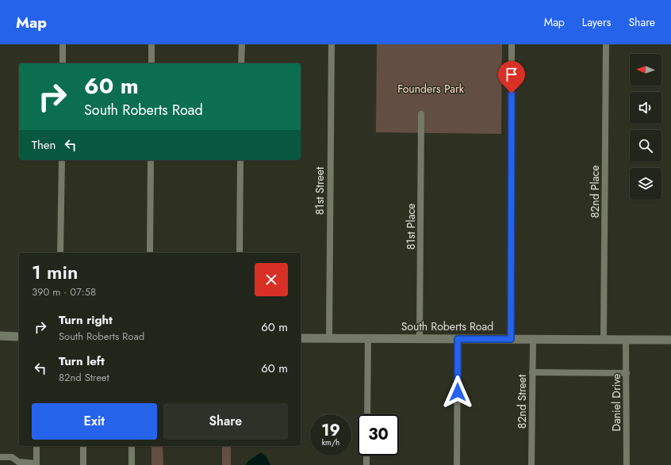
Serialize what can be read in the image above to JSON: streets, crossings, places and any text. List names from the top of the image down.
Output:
{
  "streets": {
    "street": [
      "81st Street",
      "82nd Place",
      "81st Place",
      "South Roberts Road",
      "82nd Street",
      "Daniel Drive"
    ]
  },
  "crossings": [
    ["81st Street", "South Roberts Road"],
    ["82nd Place", "South Roberts Road"],
    ["81st Place", "South Roberts Road"],
    ["South Roberts Road", "82nd Street"],
    ["South Roberts Road", "Daniel Drive"]
  ],
  "parks": ["Founders Park"],
  "north": "left",
  "page": {
    "header": "Map",
    "nav": ["Map", "Layers", "Share"],
    "turn": ["60 m", "South Roberts Road"],
    "then": "Then",
    "heading": ["1 min", "390 m · 07:58"],
    "list": [
      {
        "name": "Turn right",
        "note": "South Roberts Road",
        "value": "60 m"
      },
      {
        "name": "Turn left",
        "note": "82nd Street",
        "value": "60 m"
      }
    ],
    "buttons": ["Exit", "Share"],
    "speed": "19 km/h",
    "limit": "30"
  }
}
